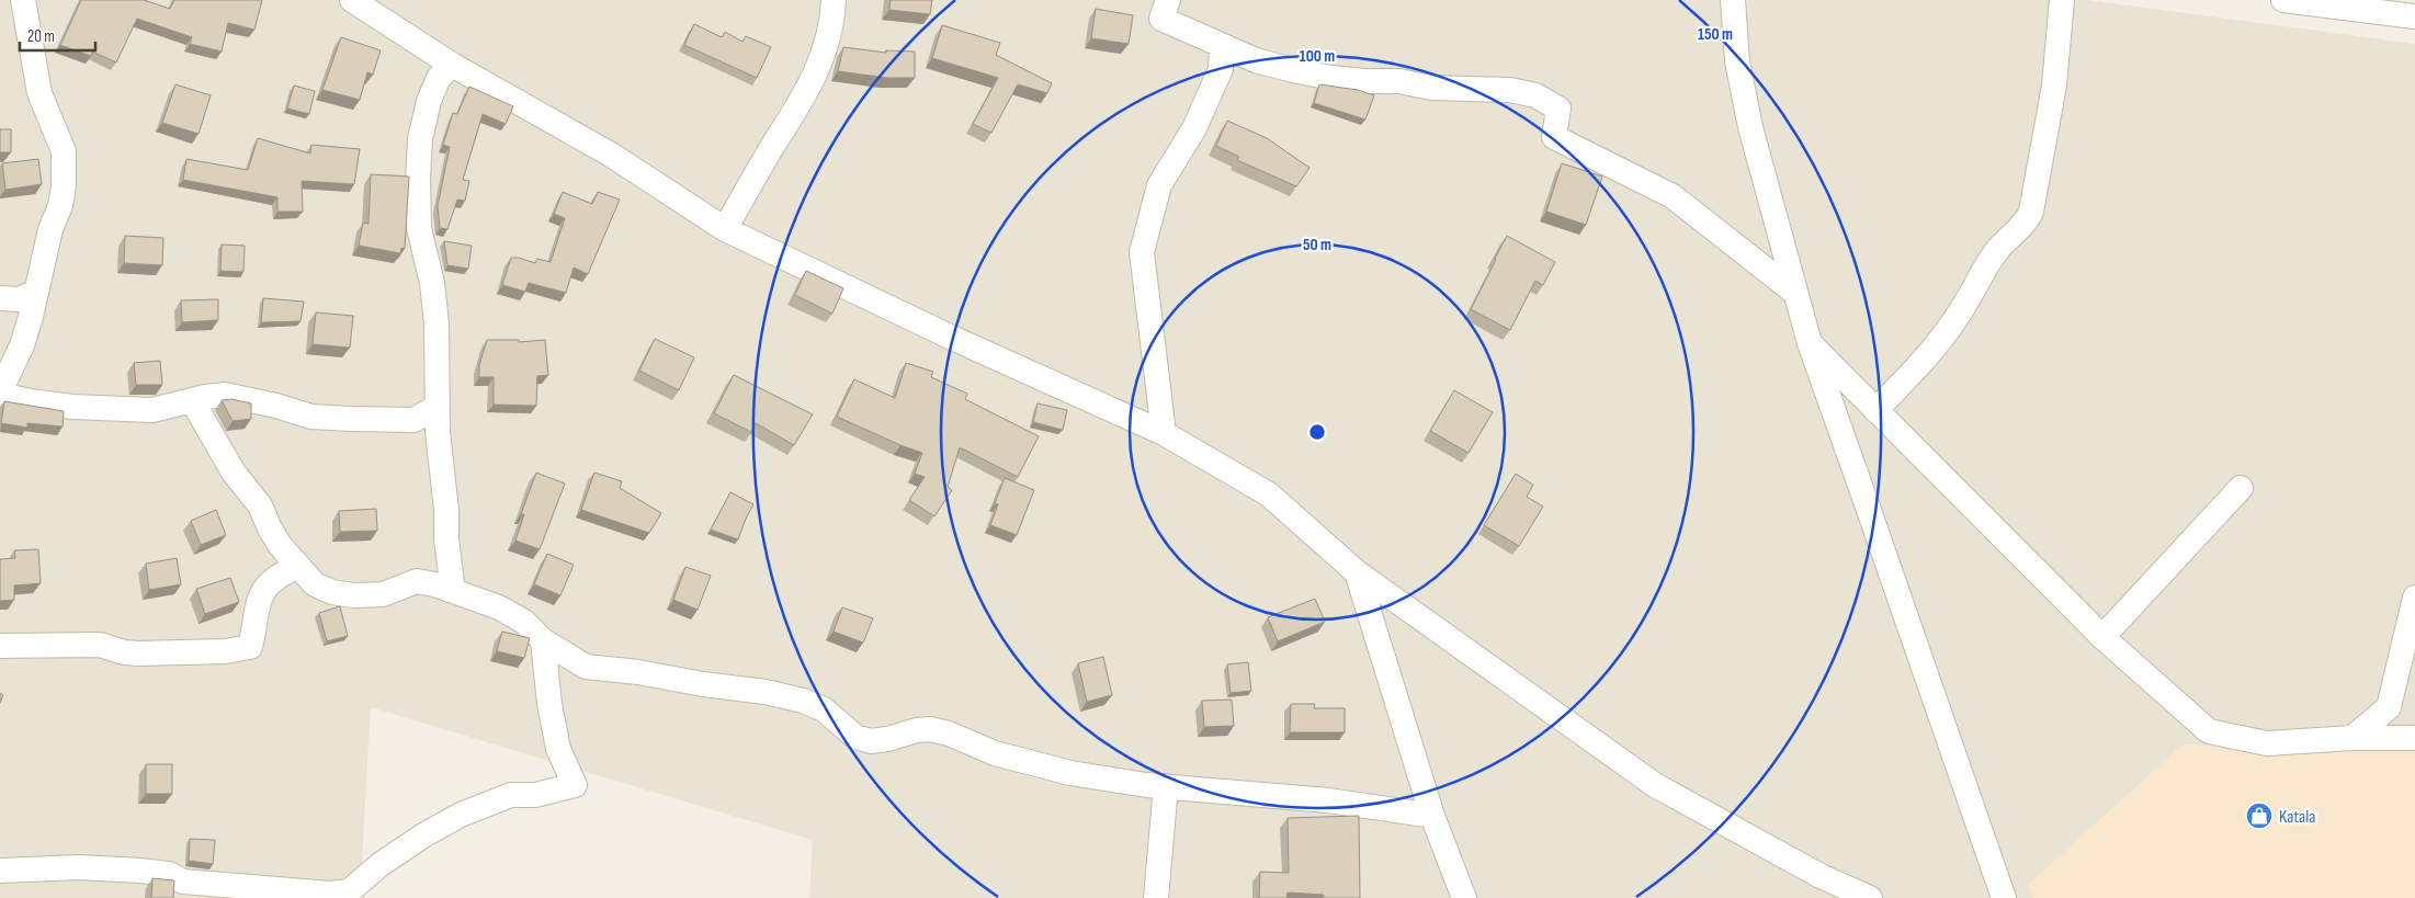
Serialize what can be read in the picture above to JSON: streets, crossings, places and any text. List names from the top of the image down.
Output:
{
  "places": {
    "shop": ["Katala"]
  },
  "scale_bar": "20 m",
  "rings": ["150 m", "100 m", "50 m"]
}
